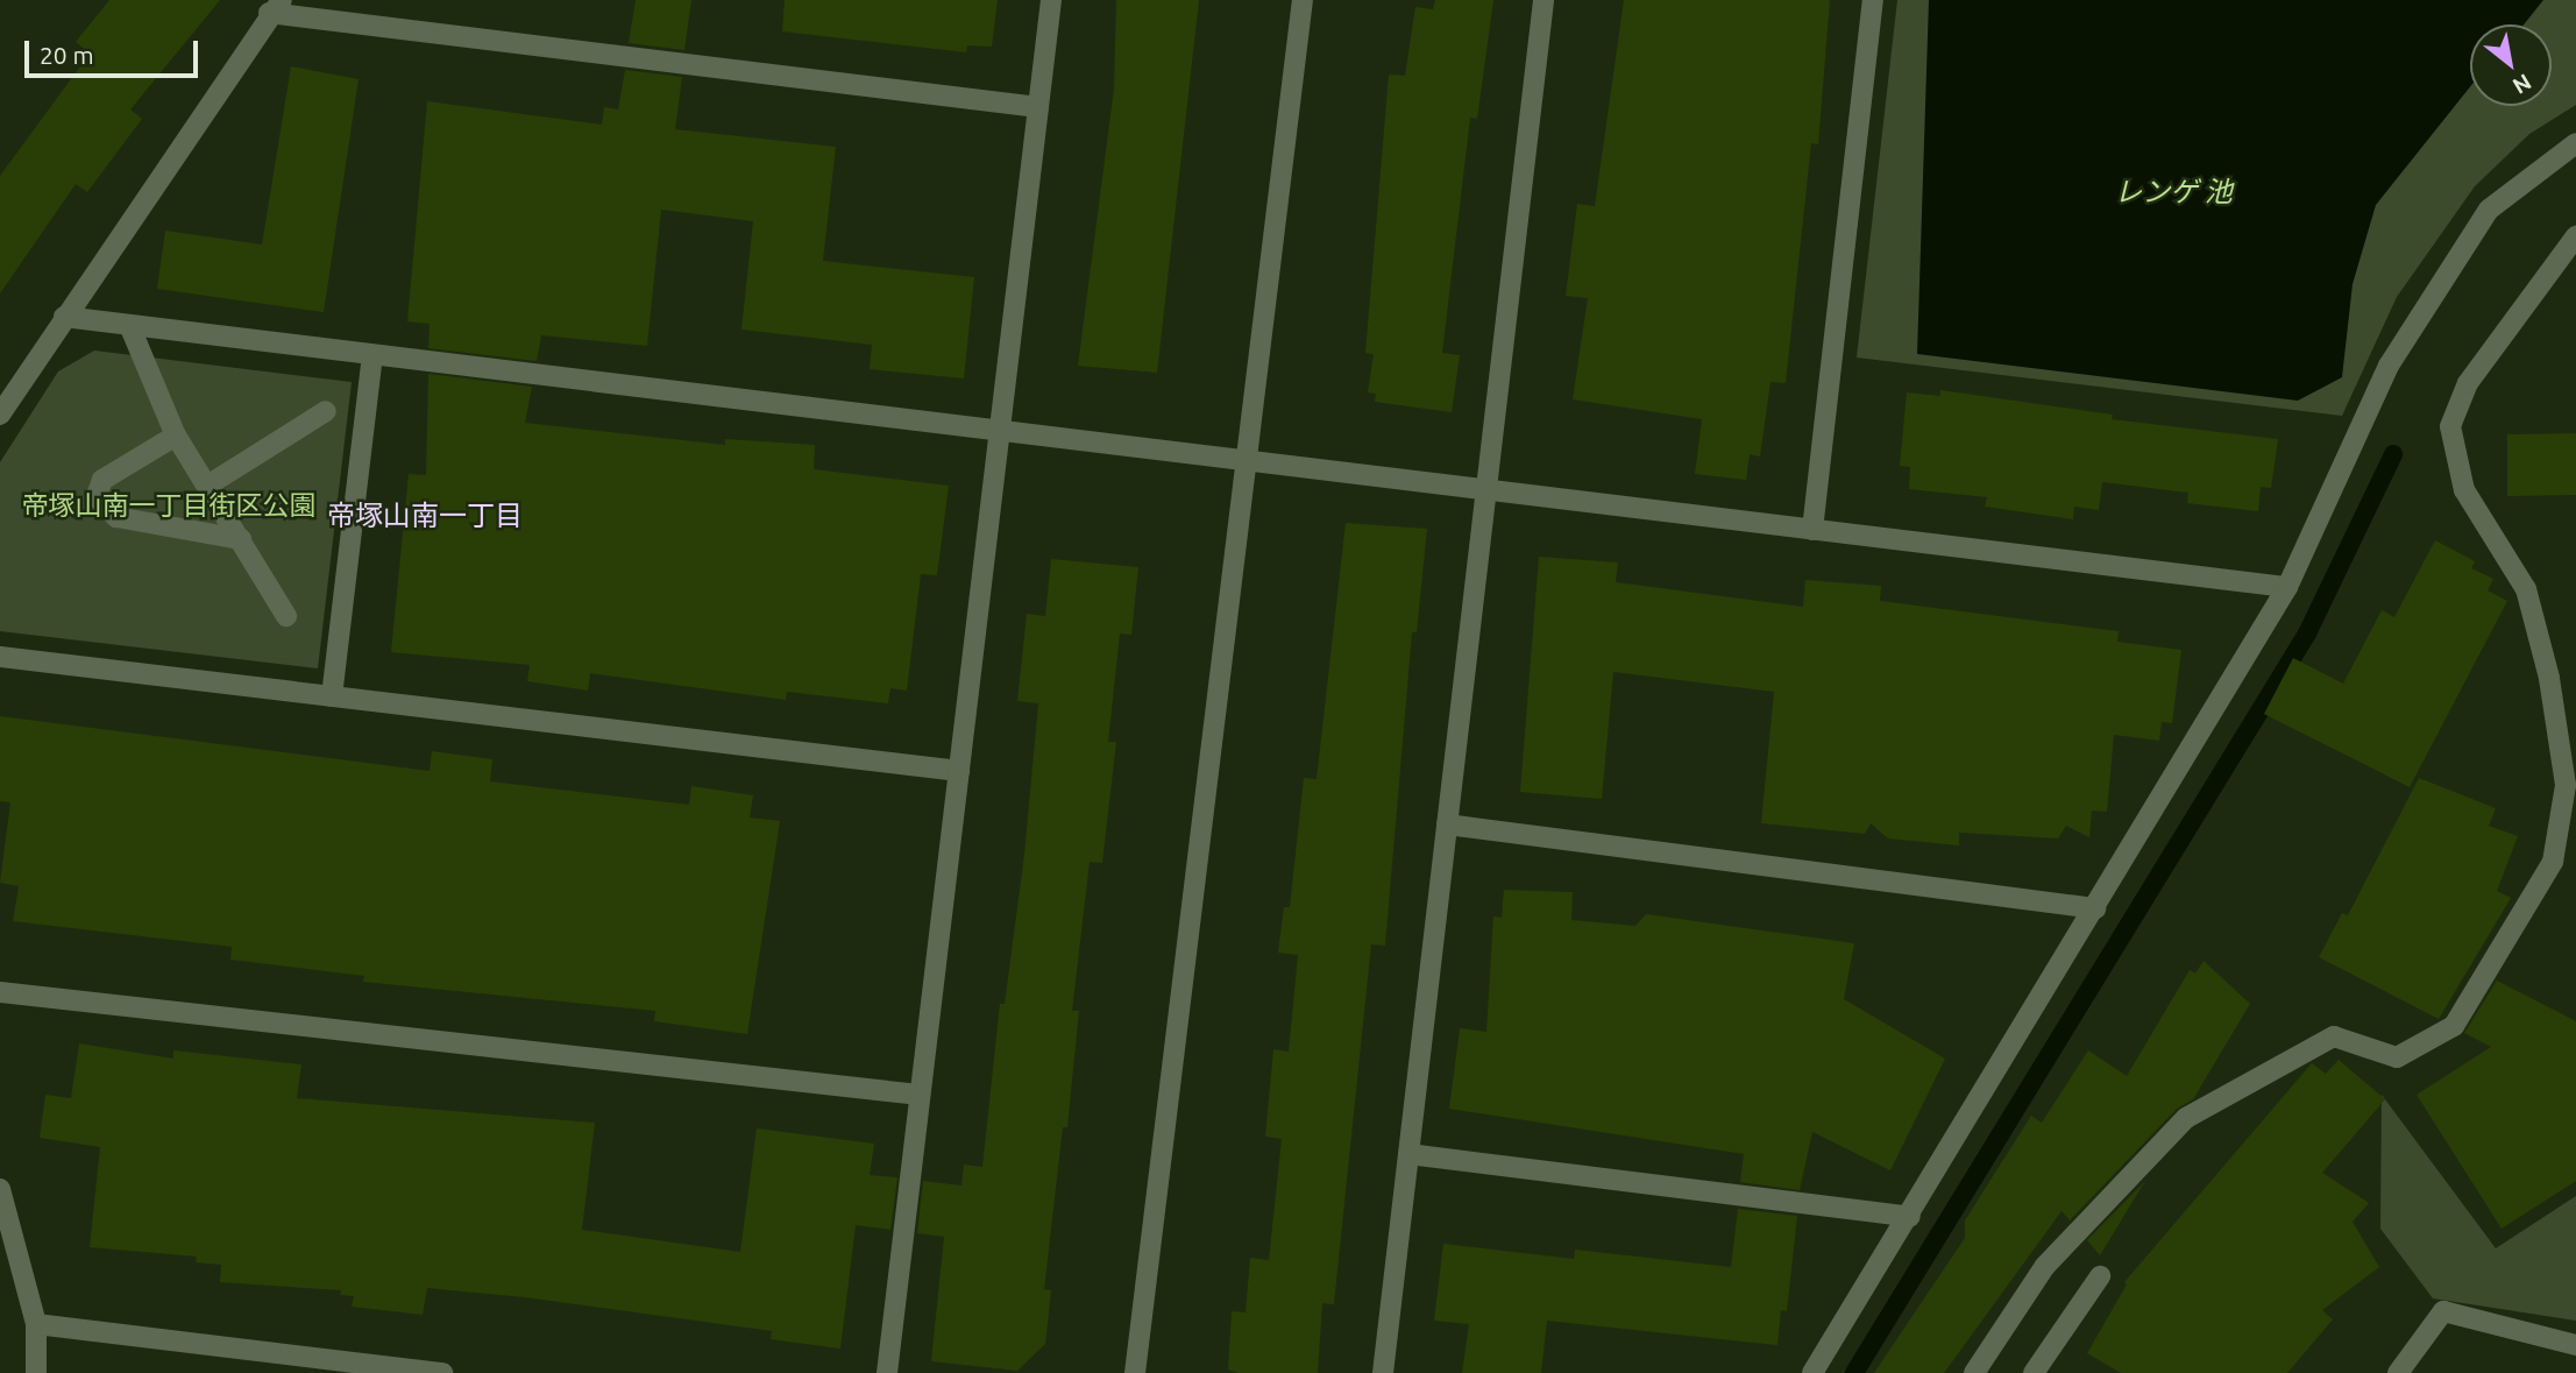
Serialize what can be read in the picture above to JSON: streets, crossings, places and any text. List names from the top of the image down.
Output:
{
  "districts": ["帝塚山南一丁目"],
  "water": ["レンゲ 池"],
  "parks": ["帝塚山南一丁目街区公園"],
  "scale_bar": "20 m",
  "north": "bottom right"
}
